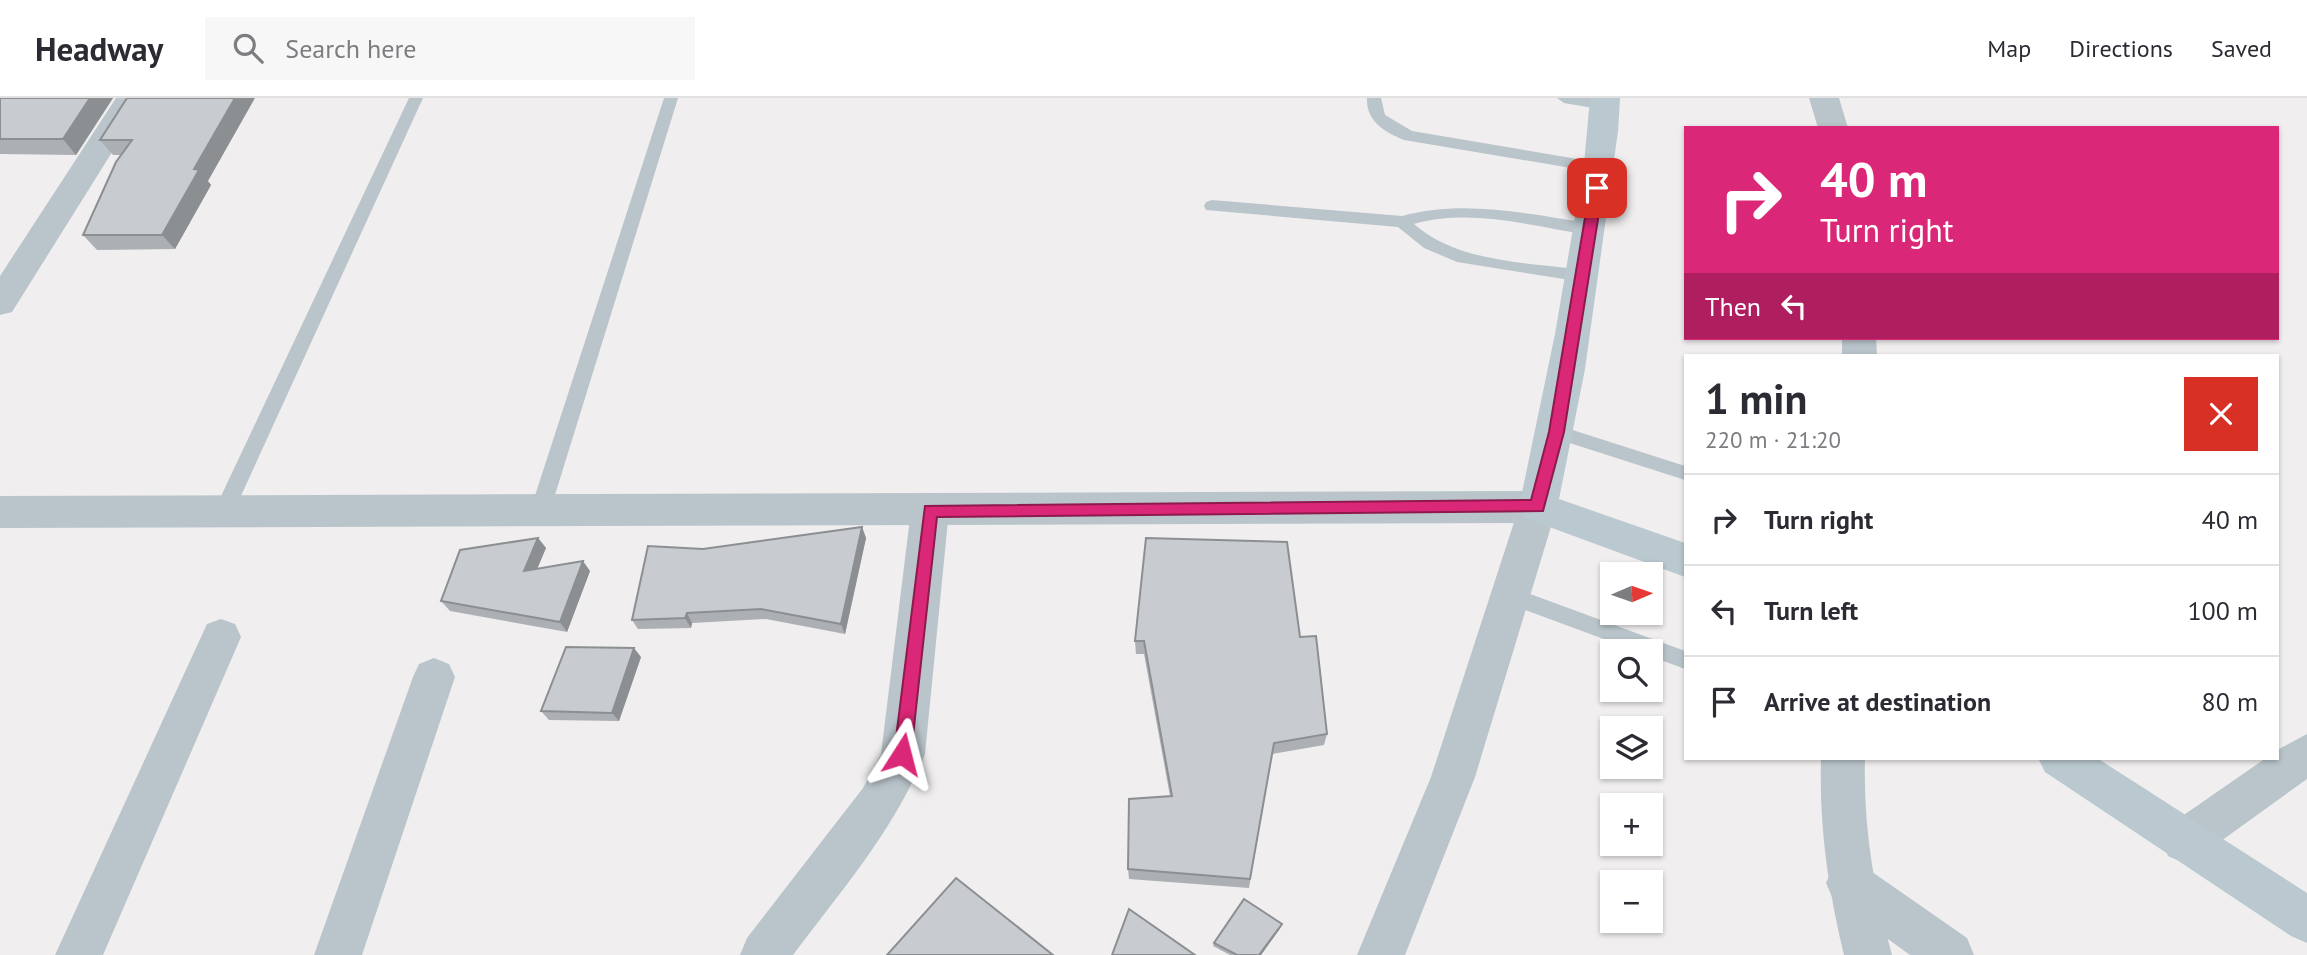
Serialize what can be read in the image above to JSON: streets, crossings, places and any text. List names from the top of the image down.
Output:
{
  "north": "right",
  "page": {
    "header": "Headway",
    "search": "Search here",
    "nav": ["Map", "Directions", "Saved"],
    "turn": ["40 m", "Turn right"],
    "then": "Then",
    "heading": ["1 min", "220 m · 21:20"],
    "list": [
      {
        "name": "Turn right",
        "value": "40 m"
      },
      {
        "name": "Turn left",
        "value": "100 m"
      },
      {
        "name": "Arrive at destination",
        "value": "80 m"
      }
    ],
    "map_buttons": ["+", "−"]
  }
}
